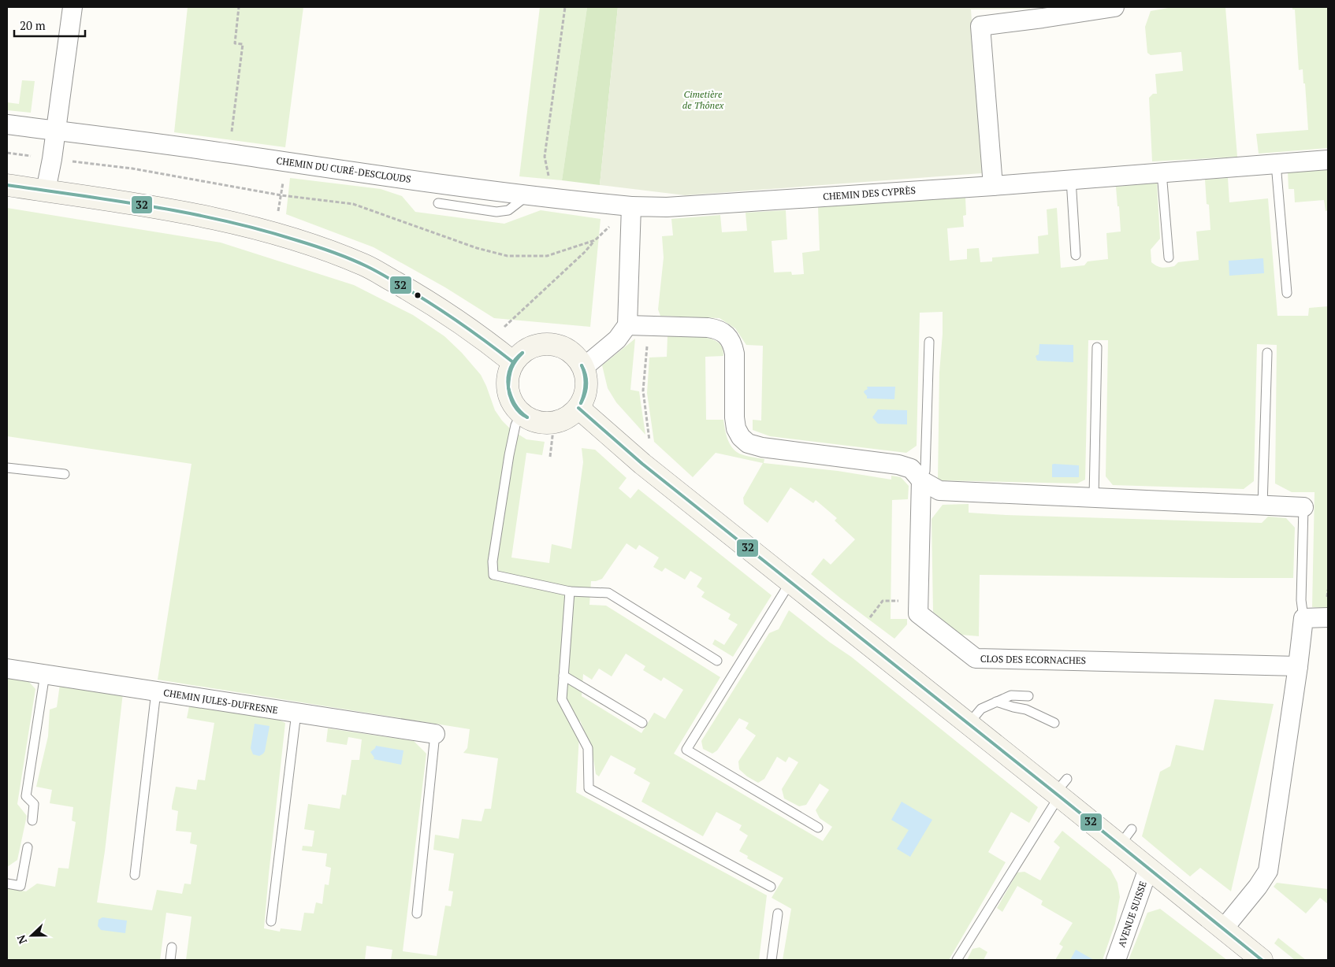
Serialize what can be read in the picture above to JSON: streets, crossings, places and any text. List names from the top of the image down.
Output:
{
  "streets": {
    "street": [
      "CHEMIN DU CURÉ-DESCLOUDS",
      "CHEMIN DES CYPRÈS",
      "CLOS DES ECORNACHES",
      "CHEMIN JULES-DUFRESNE",
      "AVENUE SUISSE"
    ]
  },
  "crossings": [
    ["CHEMIN DU CURÉ-DESCLOUDS", "CHEMIN DES CYPRÈS"]
  ],
  "parks": ["Cimetière de Thônex"],
  "lines": ["transit line 32"],
  "scale_bar": "20 m",
  "north": "left"
}
